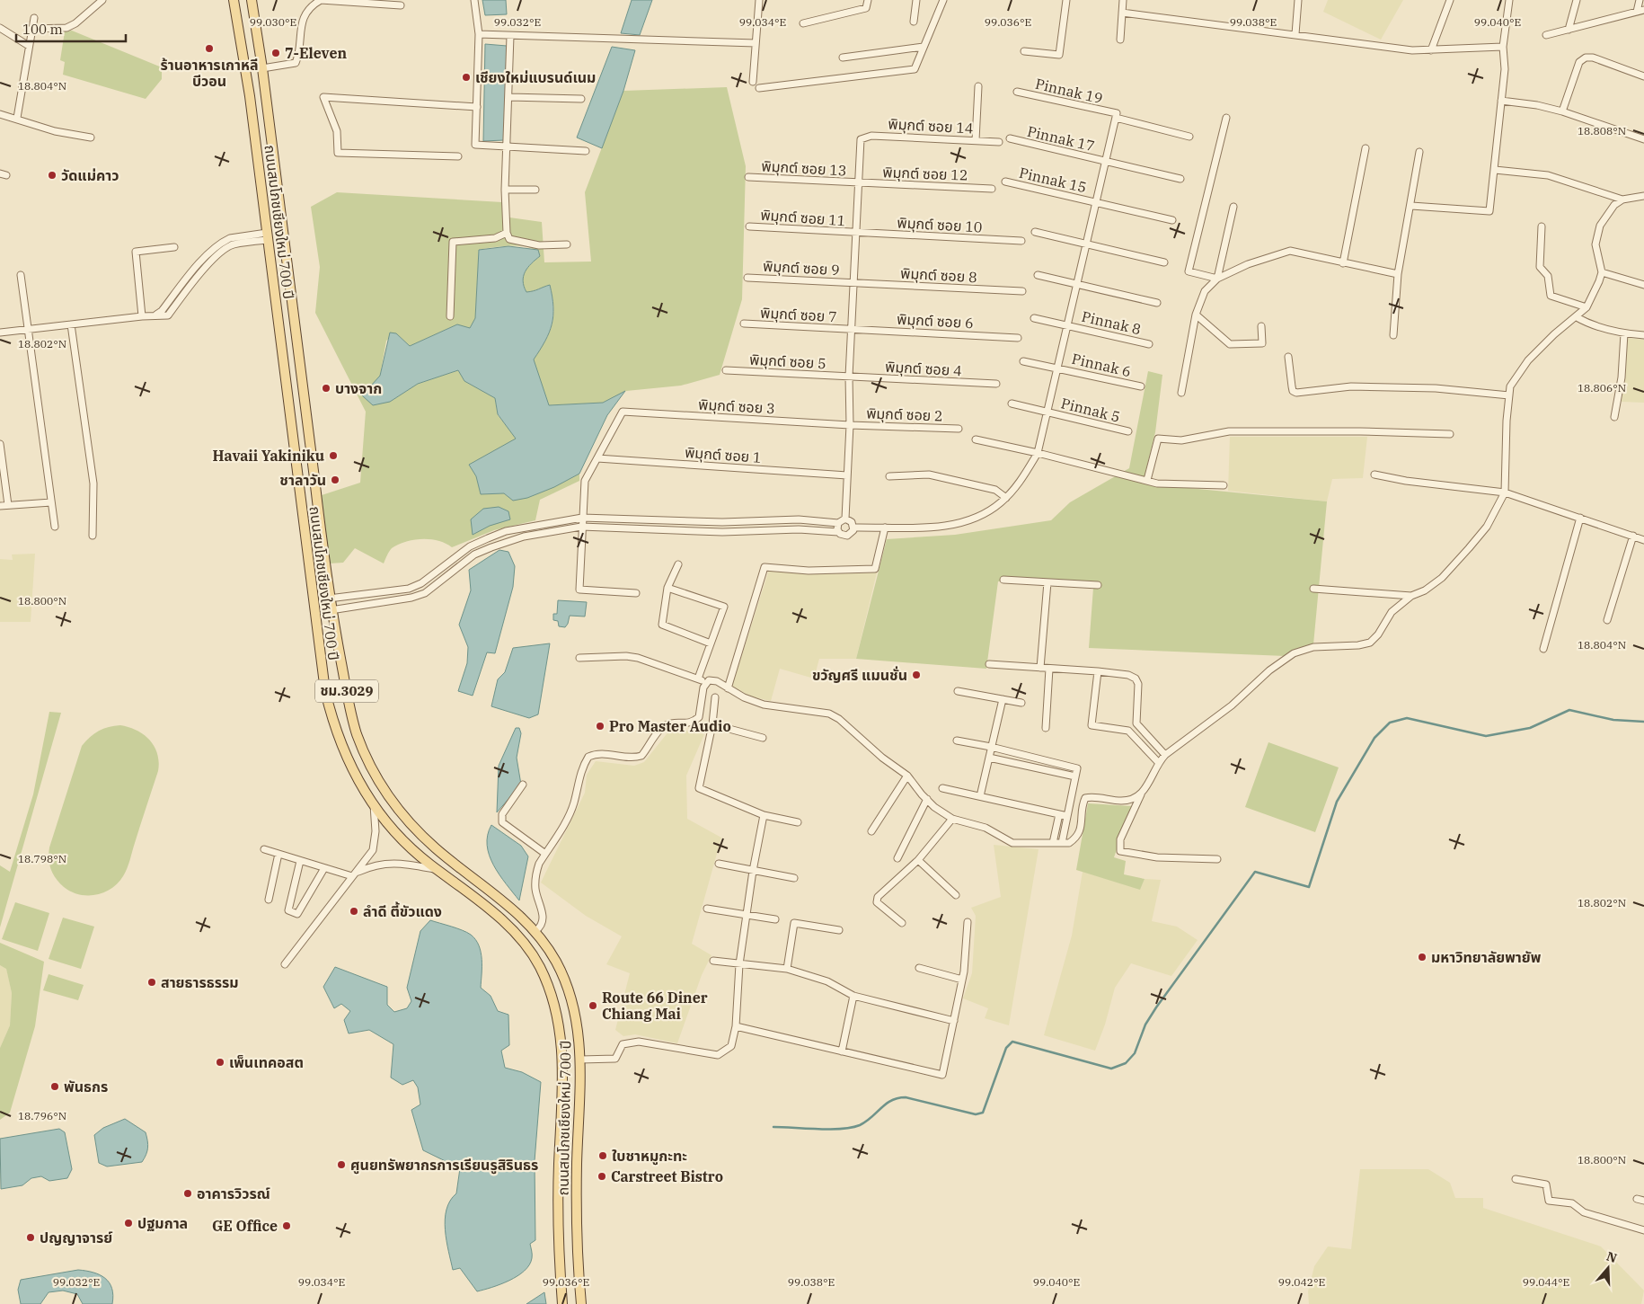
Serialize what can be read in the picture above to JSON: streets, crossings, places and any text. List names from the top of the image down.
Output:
{
  "streets": {
    "main road": ["ถนนสมโภชเชียงใหม่ 700 ปี", "ชม.3029"],
    "street": [
      "Pinnak 19",
      "พิมุกต์ ซอย 14",
      "Pinnak 17",
      "พิมุกต์ ซอย 13",
      "พิมุกต์ ซอย 12",
      "Pinnak 15",
      "พิมุกต์ ซอย 11",
      "พิมุกต์ ซอย 10",
      "พิมุกต์ ซอย 9",
      "พิมุกต์ ซอย 8",
      "พิมุกต์ ซอย 7",
      "พิมุกต์ ซอย 6",
      "Pinnak 8",
      "พิมุกต์ ซอย 5",
      "Pinnak 6",
      "พิมุกต์ ซอย 4",
      "พิมุกต์ ซอย 3",
      "Pinnak 5",
      "พิมุกต์ ซอย 2",
      "พิมุกต์ ซอย 1"
    ]
  },
  "crossings": [
    ["พิมุกต์ ซอย 14", "พิมุกต์ ซอย 13"],
    ["พิมุกต์ ซอย 14", "พิมุกต์ ซอย 12"],
    ["พิมุกต์ ซอย 13", "พิมุกต์ ซอย 12"],
    ["พิมุกต์ ซอย 11", "พิมุกต์ ซอย 10"],
    ["พิมุกต์ ซอย 9", "พิมุกต์ ซอย 8"],
    ["พิมุกต์ ซอย 7", "พิมุกต์ ซอย 6"],
    ["พิมุกต์ ซอย 5", "พิมุกต์ ซอย 4"],
    ["พิมุกต์ ซอย 3", "พิมุกต์ ซอย 2"],
    ["พิมุกต์ ซอย 3", "พิมุกต์ ซอย 1"]
  ],
  "places": [
    "ร้านอาหารเกาหลี บีวอน",
    "7-Eleven",
    "เชียงใหม่แบรนด์เนม",
    "วัดแม่คาว",
    "บางจาก",
    "Havaii Yakiniku",
    "ชาลาวัน",
    "ขวัญศรี แมนชั่น",
    "Pro Master Audio",
    "ลำดี ตี้ขัวแดง",
    "มหาวิทยาลัยพายัพ",
    "สายธารธรรม",
    "Route 66 Diner Chiang Mai",
    "เพ็นเทคอสต",
    "พันธกร",
    "ใบชาหมูกะทะ",
    "ศูนยทรัพยากรการเรียนรูสิรินธร",
    "Carstreet Bistro",
    "อาคารวิวรณ์",
    "ปฐมกาล",
    "GE Office",
    "ปญญาจารย์"
  ],
  "scale_bar": "100 m",
  "north": "top",
  "coordinates": [
    "99.032°E",
    "99.034°E",
    "99.036°E",
    "99.038°E",
    "99.040°E",
    "99.030°E",
    "18.804°N",
    "18.808°N",
    "18.802°N",
    "18.806°N",
    "18.800°N",
    "18.798°N",
    "18.796°N",
    "99.042°E",
    "99.044°E"
  ]
}
